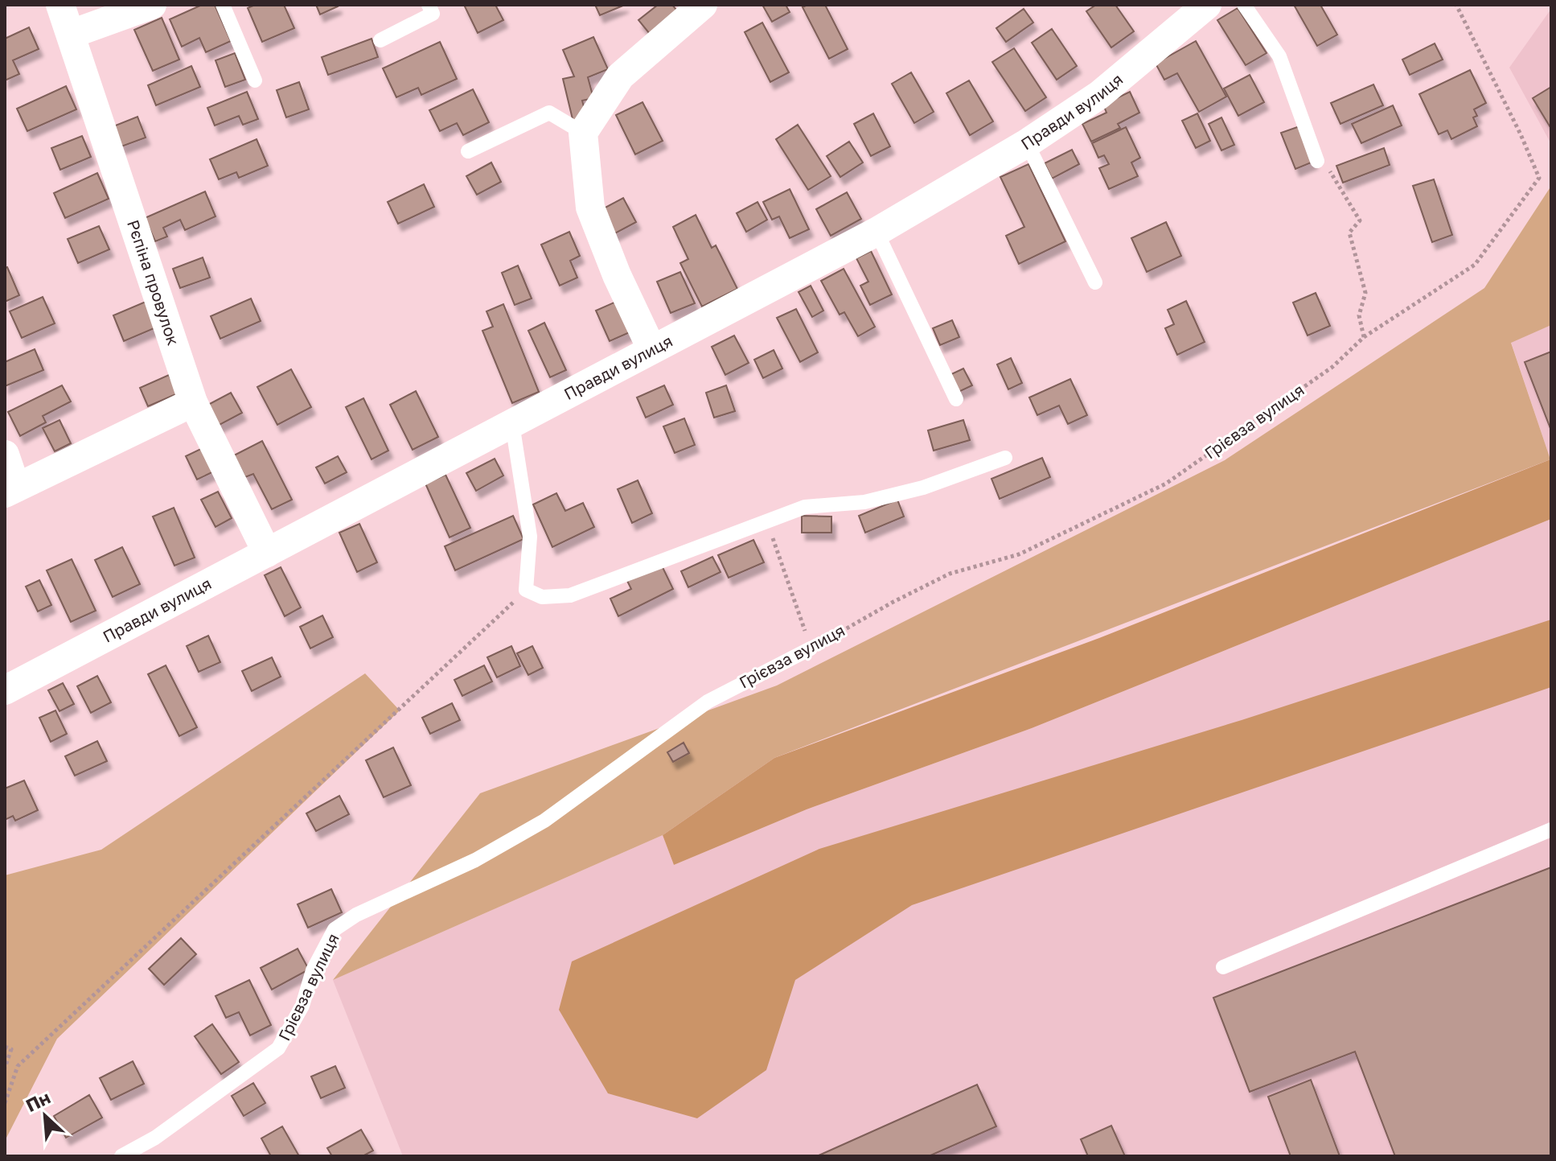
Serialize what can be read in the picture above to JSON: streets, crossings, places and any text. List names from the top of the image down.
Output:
{
  "streets": {
    "street": ["Правди вулиця", "Рєпіна провулок"],
    "lane": ["Грієвза вулиця"]
  },
  "crossings": [
    ["Правди вулиця", "Рєпіна провулок"]
  ],
  "north": "top left"
}
